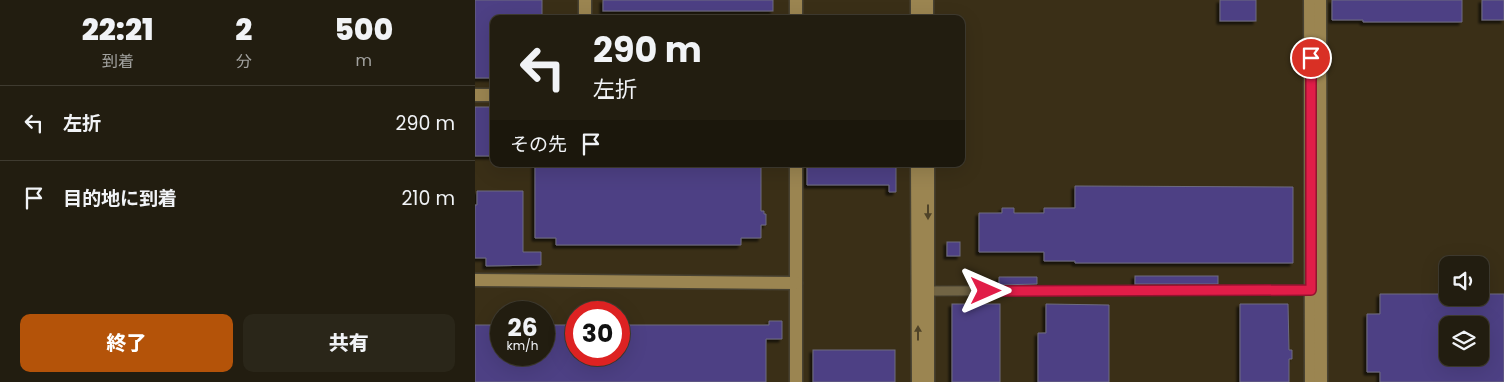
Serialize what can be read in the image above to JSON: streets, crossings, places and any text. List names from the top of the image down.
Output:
{
  "page": {
    "eta": [
      "22:21",
      "到着",
      "2",
      "分",
      "500",
      "m"
    ],
    "turn": ["290 m", "左折"],
    "list": [
      {
        "name": "左折",
        "value": "290 m"
      },
      {
        "name": "目的地に到着",
        "value": "210 m"
      }
    ],
    "then": "その先",
    "speed": "26 km/h",
    "limit": "30",
    "buttons": ["終了", "共有"]
  }
}
